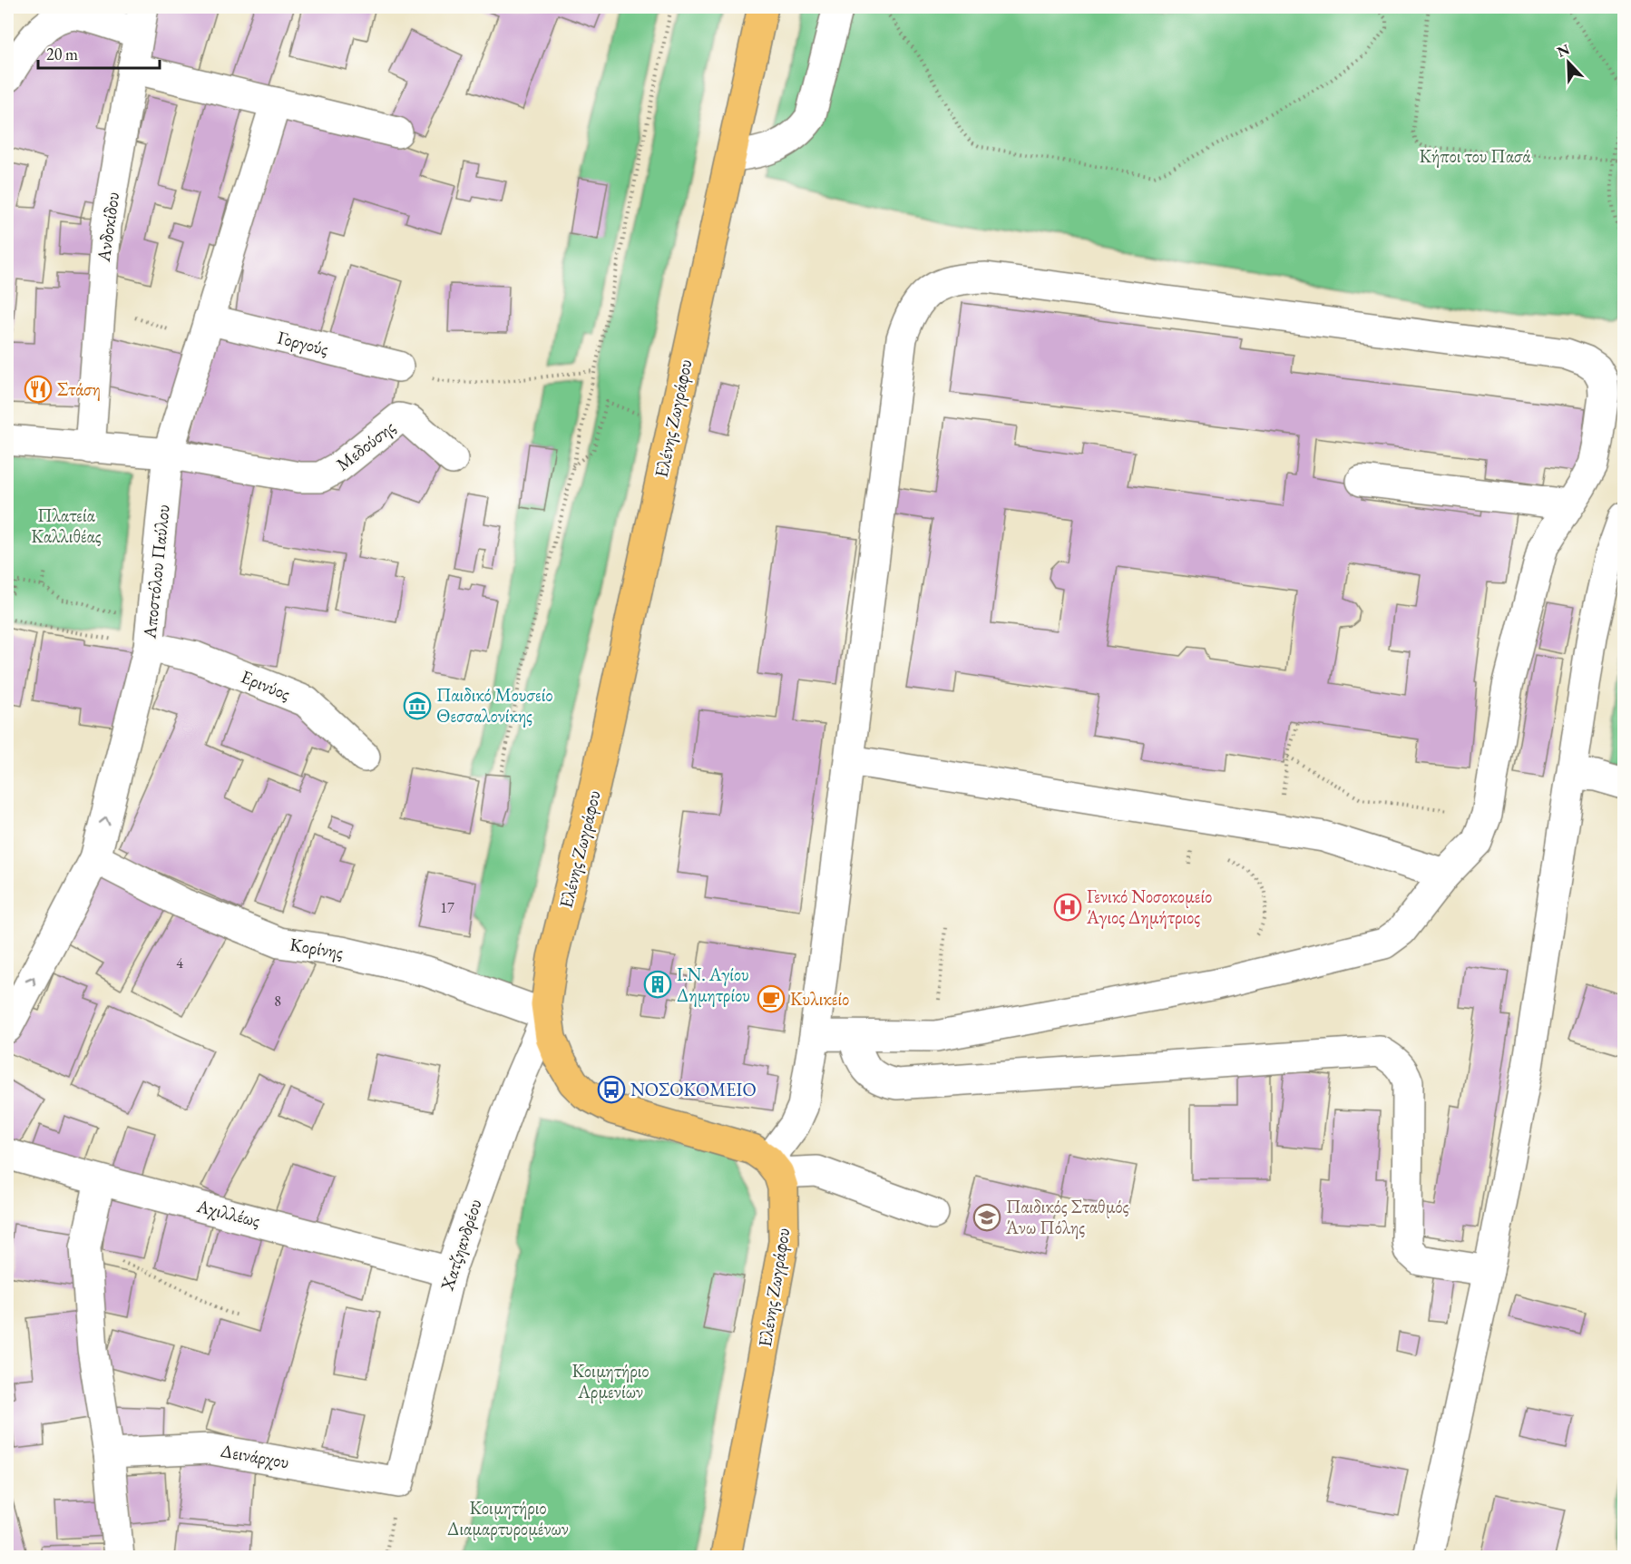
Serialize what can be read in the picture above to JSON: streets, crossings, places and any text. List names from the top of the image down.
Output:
{
  "streets": {
    "main road": ["Ελένης Ζωγράφου"],
    "street": [
      "Ανδοκίδου",
      "Γοργούς",
      "Μεδούσης",
      "Αποστόλου Παύλου",
      "Ερινύος",
      "Κορίνης",
      "Αχιλλέως",
      "Χατζηανδρέου",
      "Δεινάρχου"
    ]
  },
  "crossings": [
    ["Γοργούς", "Αποστόλου Παύλου"],
    ["Ελένης Ζωγράφου", "Κορίνης"],
    ["Ελένης Ζωγράφου", "Χατζηανδρέου"],
    ["Μεδούσης", "Αποστόλου Παύλου"],
    ["Αποστόλου Παύλου", "Ερινύος"],
    ["Αποστόλου Παύλου", "Κορίνης"],
    ["Κορίνης", "Χατζηανδρέου"],
    ["Αχιλλέως", "Χατζηανδρέου"],
    ["Χατζηανδρέου", "Δεινάρχου"]
  ],
  "one_way": ["Αποστόλου Παύλου"],
  "parks": [
    "Κήποι του Πασά",
    "Πλατεία Καλλιθέας",
    "Κοιμητήριο Αρμενίων",
    "Κοιμητήριο Διαμαρτυρομένων"
  ],
  "places": {
    "restaurant": ["Στάση"],
    "museum": ["Παιδικό Μουσείο Θεσσαλονίκης"],
    "hospital": ["Γενικό Νοσοκομείο Άγιος Δημήτριος"],
    "building": ["Ι.Ν. Αγίου Δημητρίου"],
    "cafe": ["Κυλικείο"],
    "bus stop": ["ΝΟΣΟΚΟΜΕΙΟ"],
    "school or university": ["Παιδικός Σταθμός Άνω Πόλης"]
  },
  "house_numbers": ["17", "4", "8"],
  "scale_bar": "20 m",
  "north": "top left"
}
